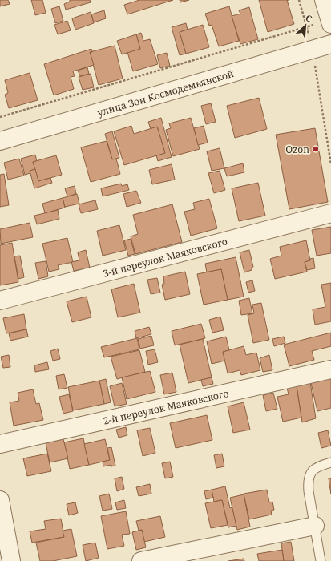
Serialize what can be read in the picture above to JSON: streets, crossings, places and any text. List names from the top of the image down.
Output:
{
  "streets": {
    "street": ["улица Зои Космодемьянской", "3-й переулок Маяковского", "2-й переулок Маяковского"]
  },
  "places": ["Ozon"],
  "north": "top right"
}
